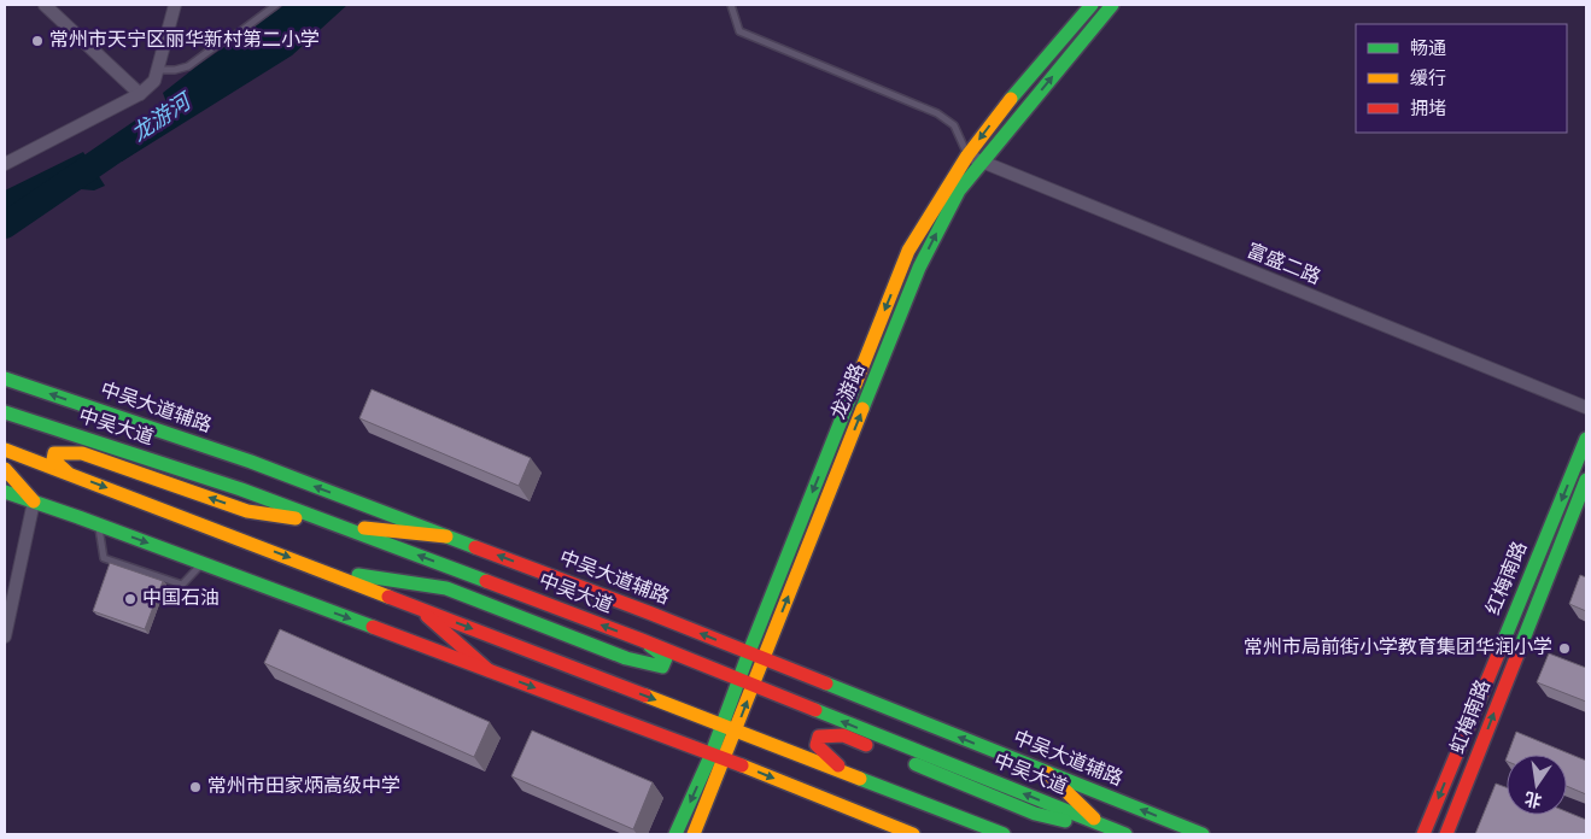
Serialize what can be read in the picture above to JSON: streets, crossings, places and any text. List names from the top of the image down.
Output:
{
  "streets": {
    "main road": [
      "龙游路",
      "中吴大道辅路",
      "中吴大道",
      "红梅南路",
      "虹梅南路"
    ],
    "street": ["富盛二路"]
  },
  "crossings": [
    ["富盛二路", "龙游路"],
    ["龙游路", "中吴大道辅路"],
    ["龙游路", "中吴大道"]
  ],
  "one_way": ["红梅南路", "虹梅南路"],
  "water": ["龙游河"],
  "places": [
    "常州市天宁区丽华新村第二小学",
    "中国石油",
    "常州市局前街小学教育集团华润小学",
    "常州市田家炳高级中学"
  ],
  "legend": ["畅通", "缓行", "拥堵"],
  "north": "bottom"
}
